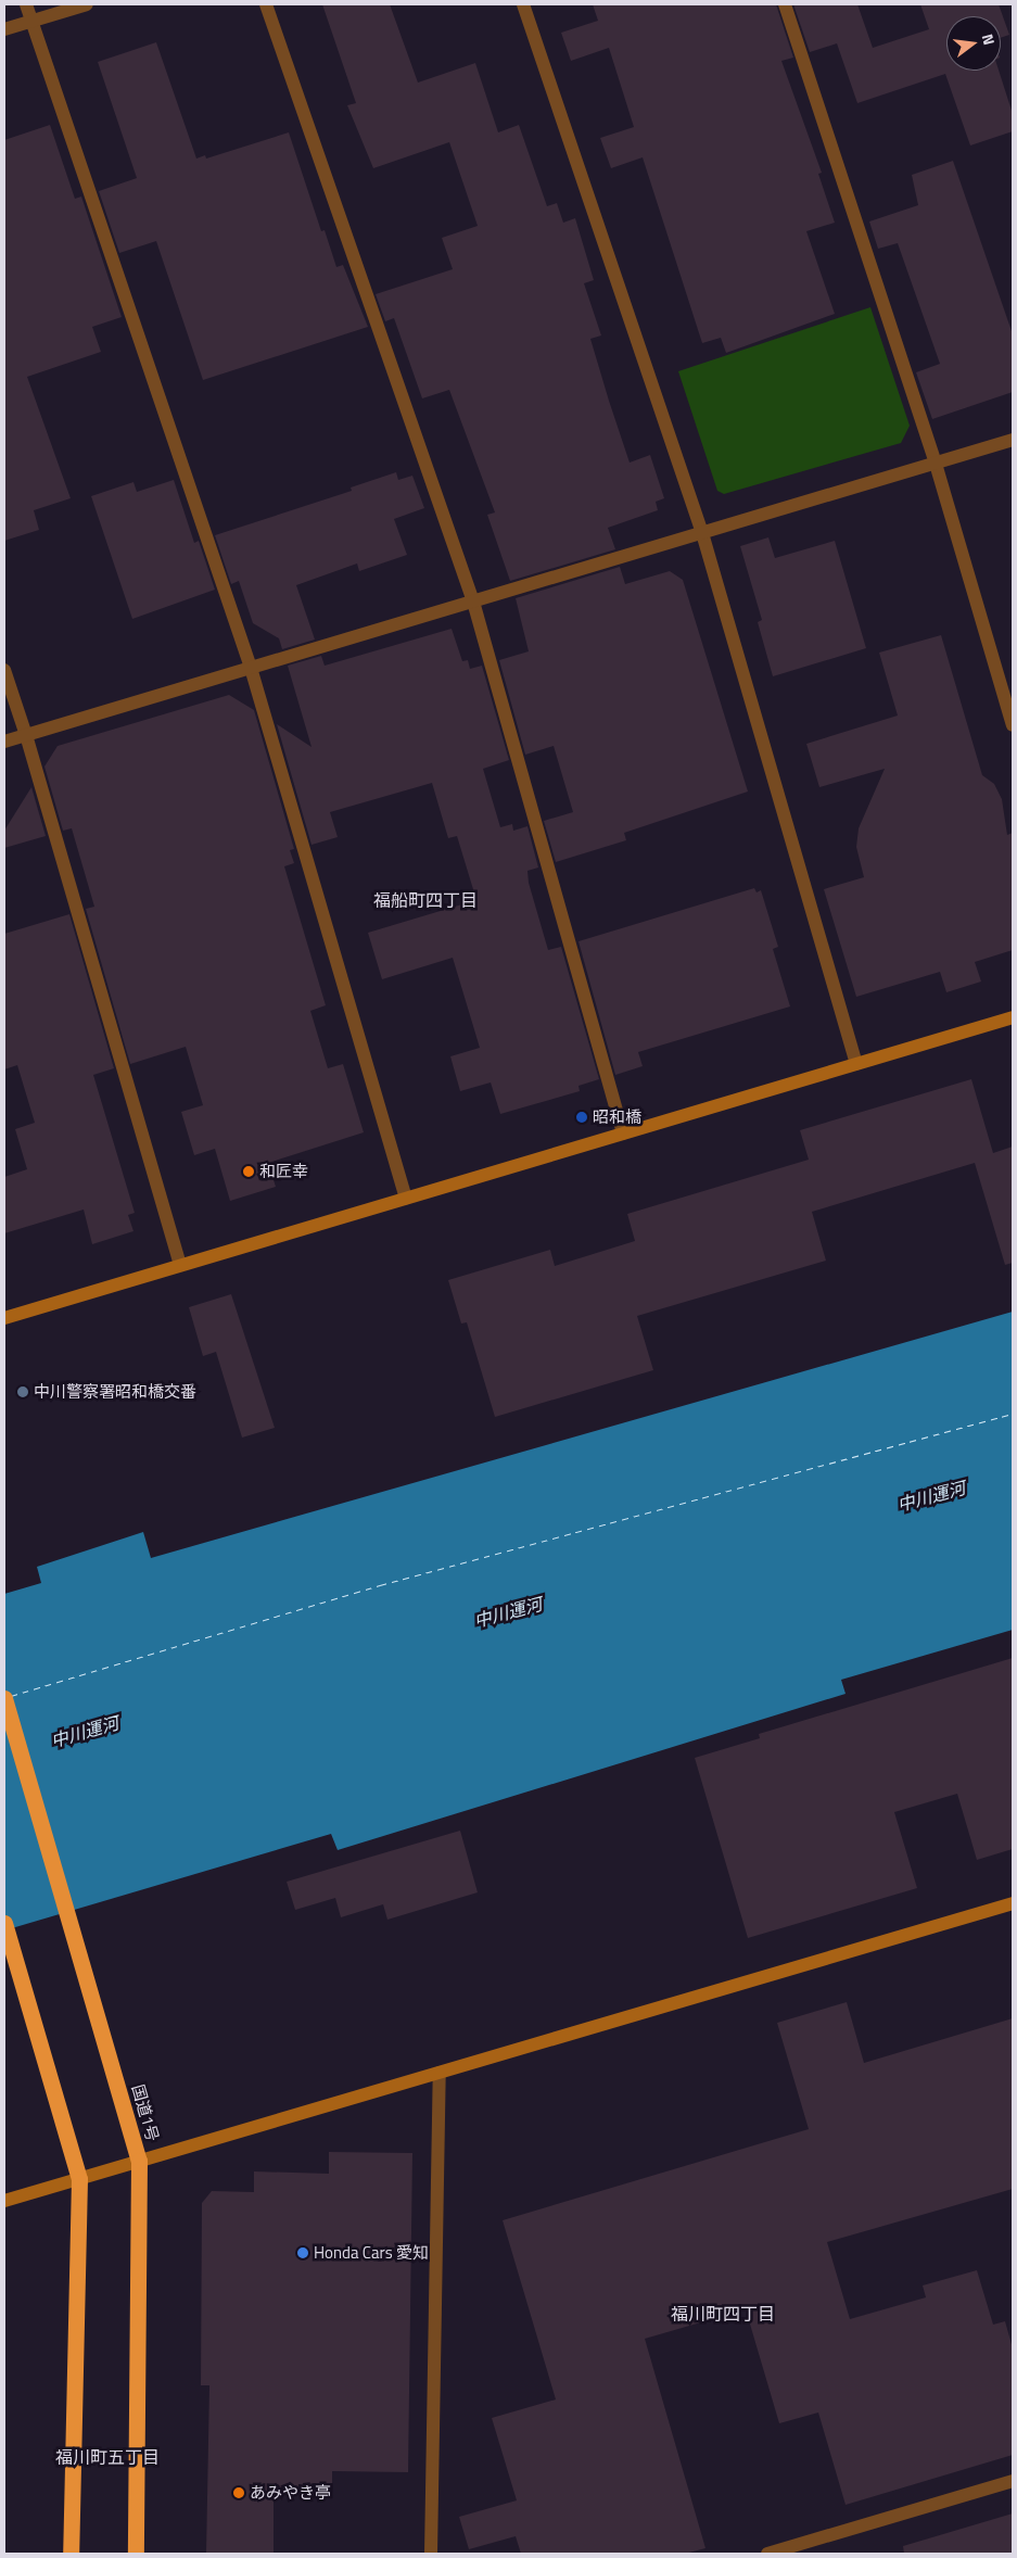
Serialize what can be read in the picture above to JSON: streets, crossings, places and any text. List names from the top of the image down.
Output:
{
  "streets": {
    "highway": ["国道1号"]
  },
  "districts": ["福船町四丁目", "福川町四丁目", "福川町五丁目"],
  "water": ["中川運河"],
  "places": [
    "昭和橋",
    "和匠幸",
    "中川警察署昭和橋交番",
    "Honda Cars 愛知",
    "あみやき亭"
  ],
  "north": "right"
}
